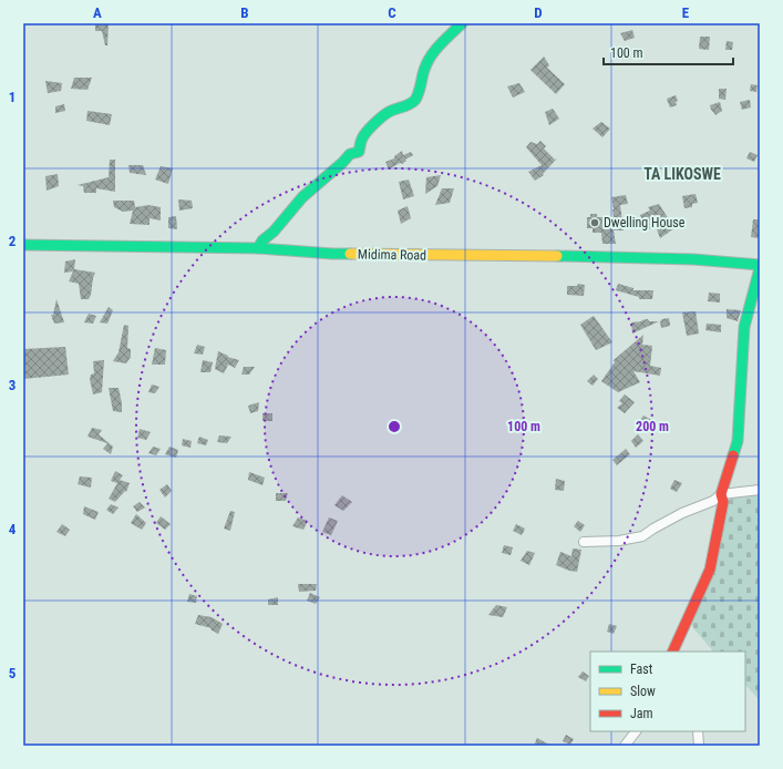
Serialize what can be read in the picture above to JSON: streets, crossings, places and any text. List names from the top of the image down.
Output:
{
  "streets": {
    "main road": ["Midima Road"]
  },
  "districts": ["TA LIKOSWE"],
  "places": ["Dwelling House"],
  "legend": ["Fast", "Slow", "Jam"],
  "scale_bar": "100 m",
  "grid": {
    "columns": [
      "A",
      "B",
      "C",
      "D",
      "E"
    ],
    "rows": [
      "1",
      "2",
      "3",
      "4",
      "5"
    ]
  },
  "rings": ["100 m", "200 m"]
}
